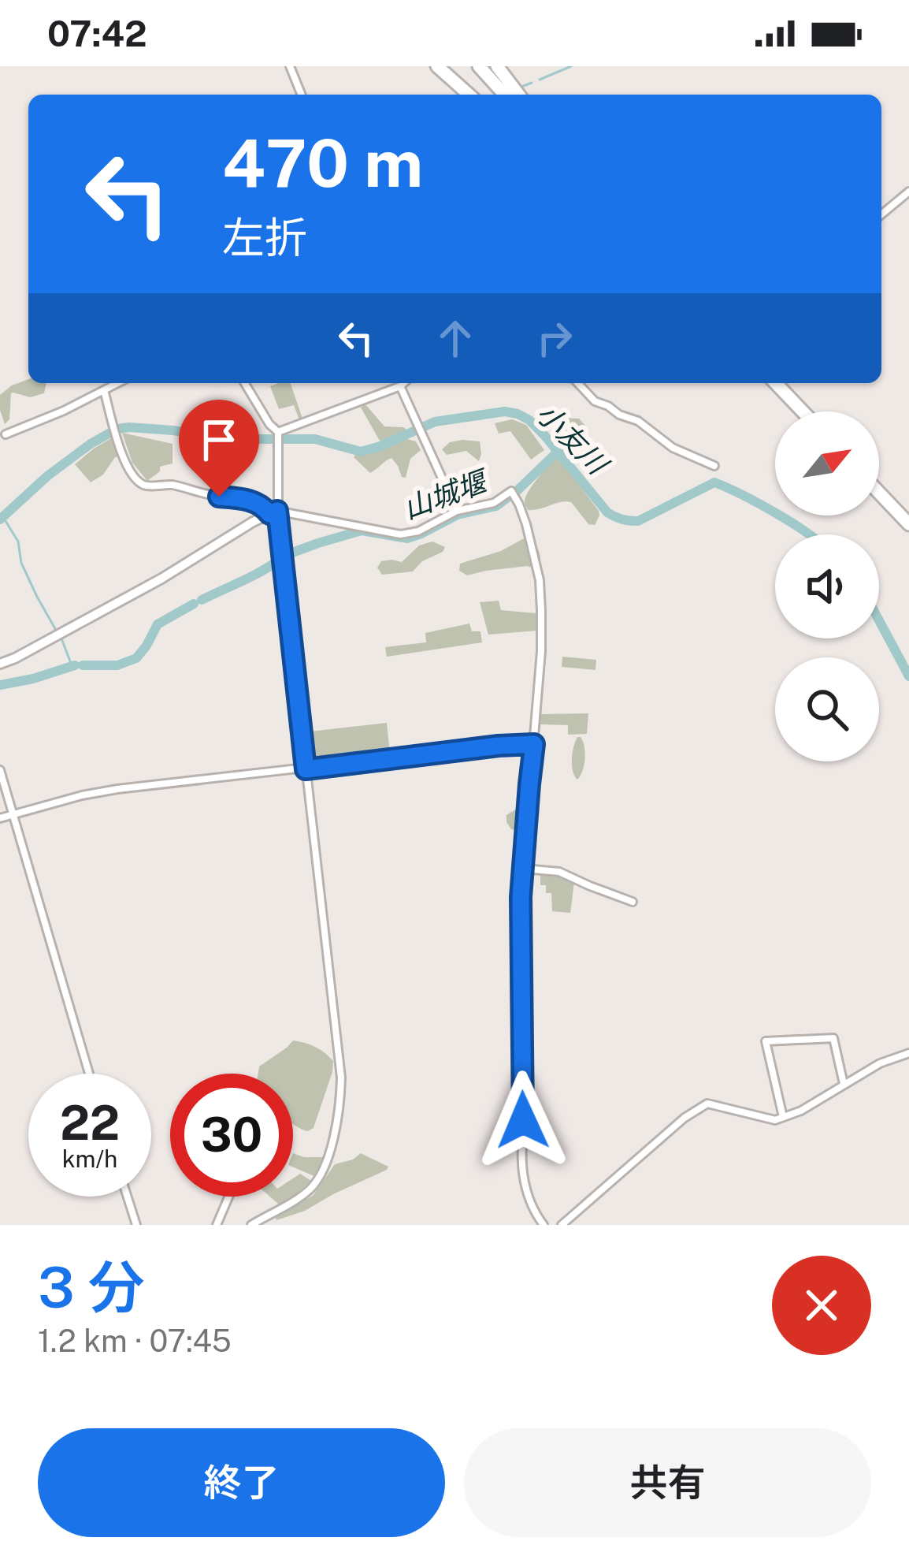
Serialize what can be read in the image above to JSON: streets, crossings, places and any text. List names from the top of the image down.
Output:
{
  "water": ["小友川", "山城堰"],
  "north": "top right",
  "page": {
    "status": "07:42",
    "turn": ["470 m", "左折"],
    "speed": "22 km/h",
    "limit": "30",
    "heading": ["3 分", "1.2 km · 07:45"],
    "buttons": ["終了", "共有"]
  }
}
